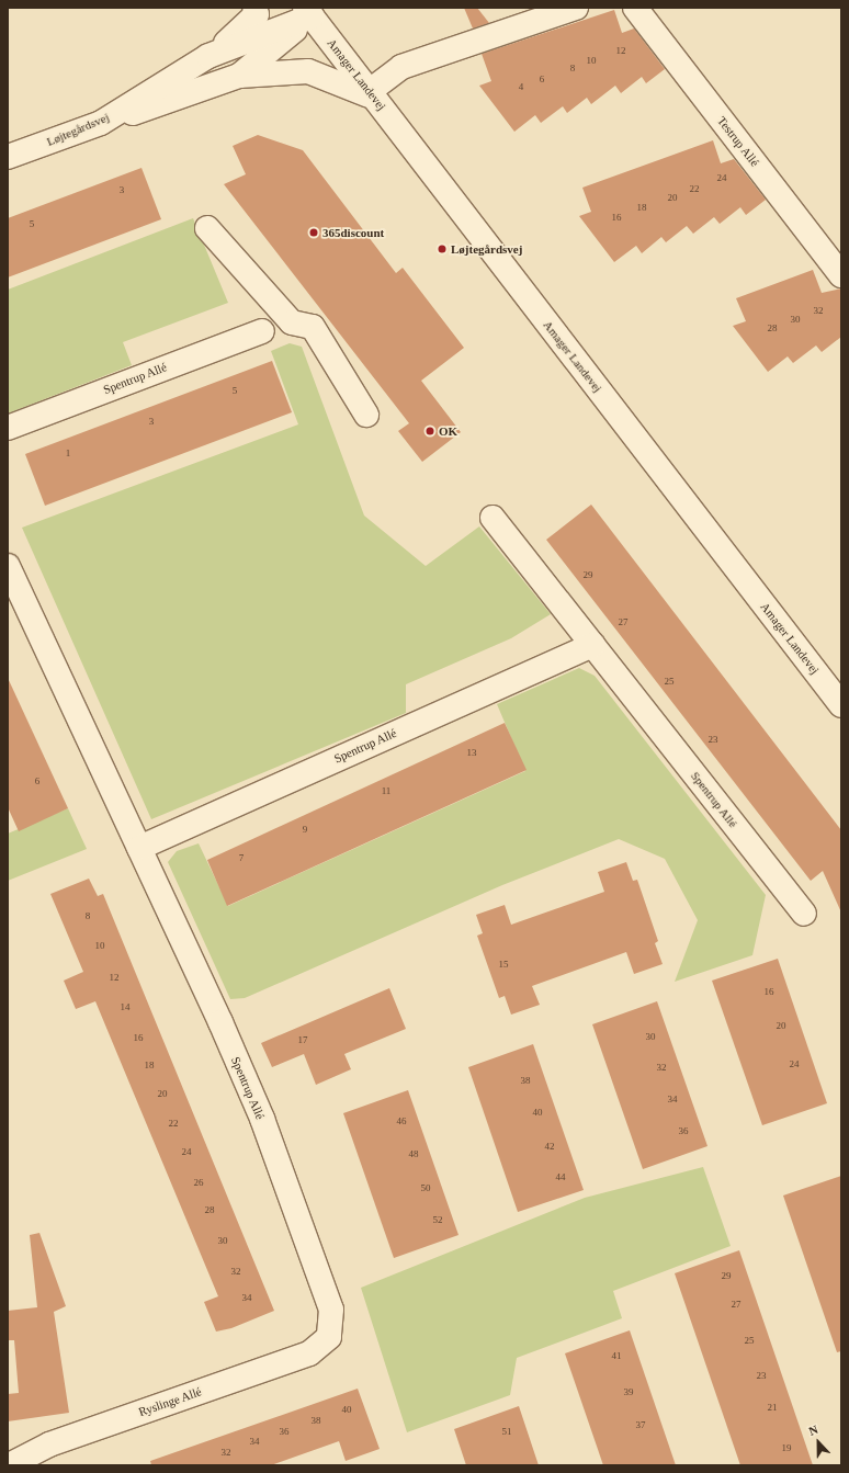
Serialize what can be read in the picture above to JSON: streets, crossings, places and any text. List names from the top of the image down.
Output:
{
  "streets": {
    "street": [
      "Amager Landevej",
      "Løjtegårdsvej",
      "Testrup Allé",
      "Spentrup Allé",
      "Ryslinge Allé"
    ]
  },
  "crossings": [
    ["Amager Landevej", "Løjtegårdsvej"],
    ["Spentrup Allé", "Ryslinge Allé"]
  ],
  "places": ["365discount", "Løjtegårdsvej", "OK"],
  "house_numbers": [
    "12",
    "10",
    "8",
    "6",
    "4",
    "24",
    "22",
    "3",
    "20",
    "18",
    "16",
    "5",
    "32",
    "30",
    "28",
    "5",
    "3",
    "1",
    "29",
    "27",
    "25",
    "23",
    "13",
    "6",
    "11",
    "9",
    "7",
    "8",
    "10",
    "15",
    "12",
    "16",
    "14",
    "20",
    "30",
    "16",
    "17",
    "24",
    "18",
    "32",
    "38",
    "20",
    "34",
    "40",
    "46",
    "22",
    "36",
    "42",
    "24",
    "48",
    "44",
    "26",
    "50",
    "28",
    "52",
    "30",
    "32",
    "29",
    "34",
    "27",
    "25",
    "41",
    "23",
    "39",
    "21",
    "40",
    "38",
    "37",
    "36",
    "51",
    "34",
    "19",
    "32"
  ],
  "north": "top"
}
